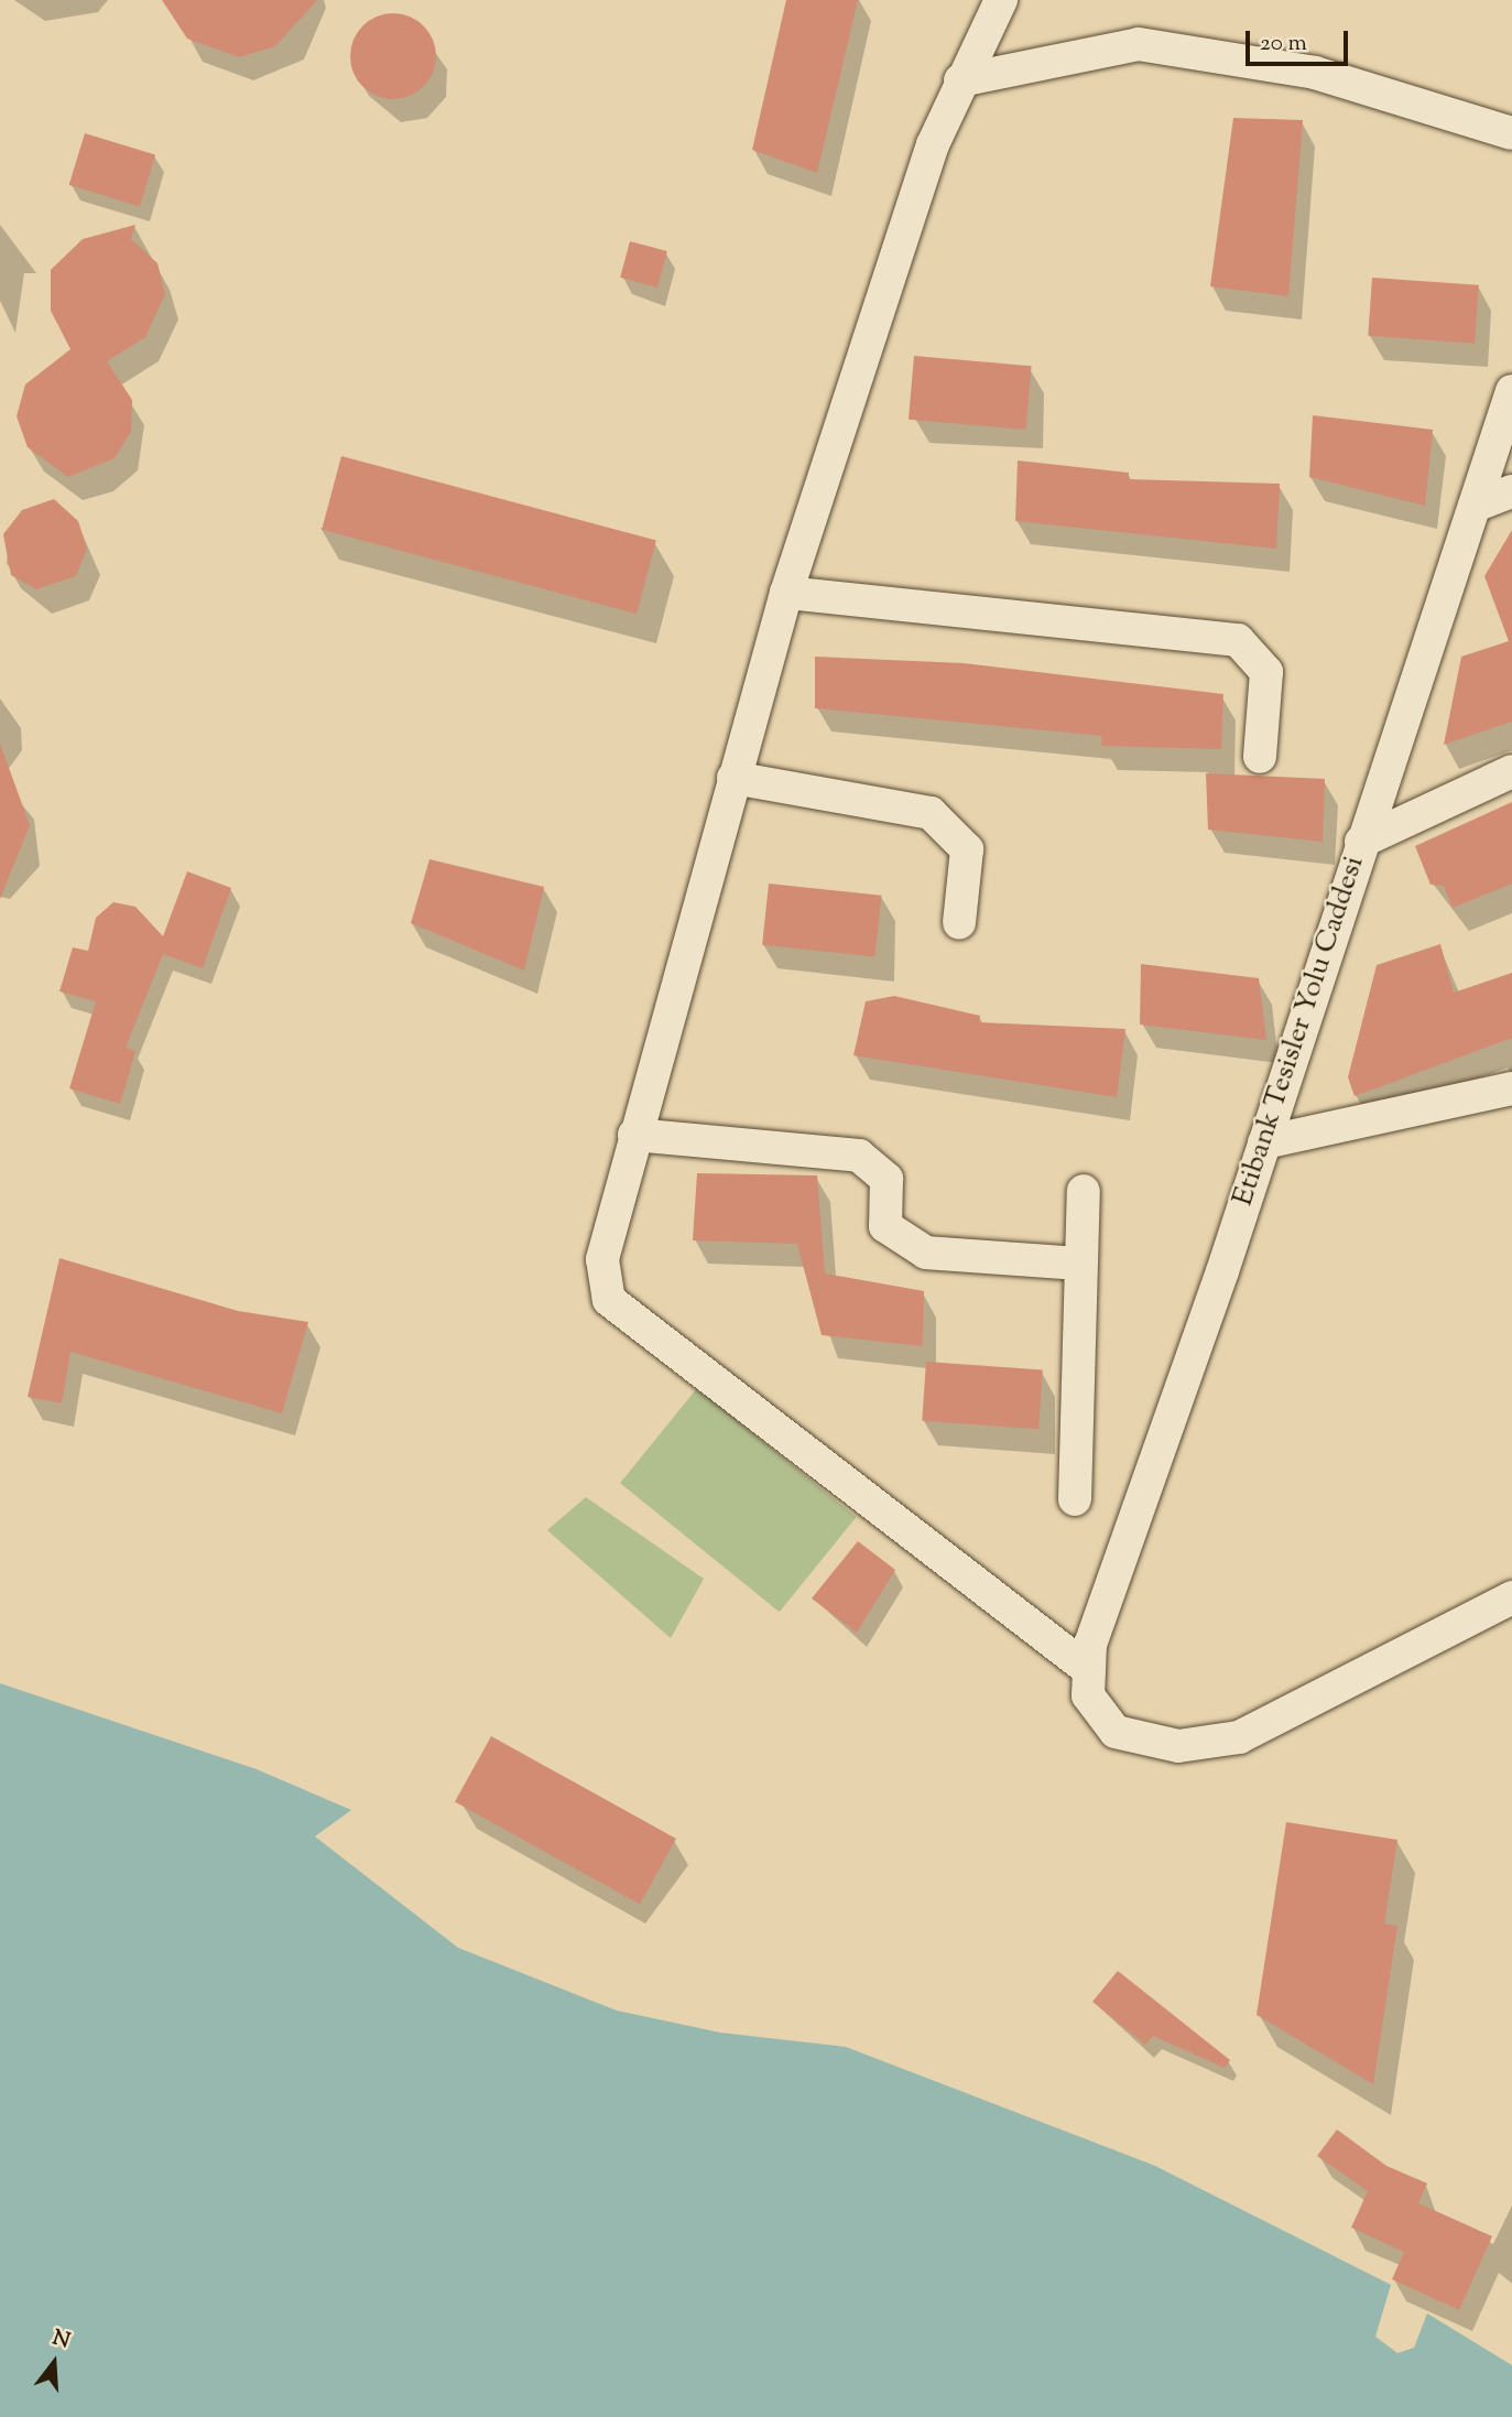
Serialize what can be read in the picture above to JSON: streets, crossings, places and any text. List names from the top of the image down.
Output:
{
  "streets": {
    "street": ["Etibank Tesisler Yolu Caddesi"]
  },
  "scale_bar": "20 m",
  "north": "top"
}
